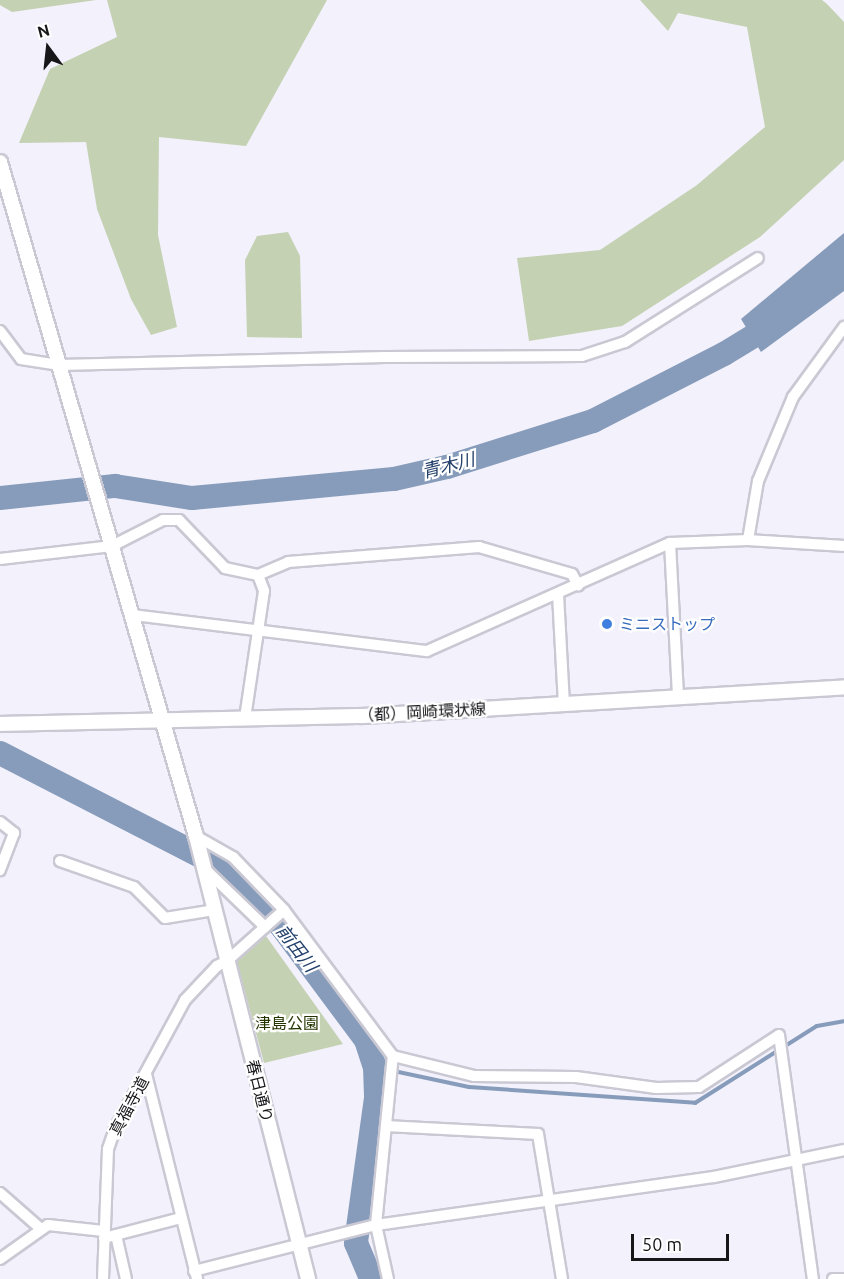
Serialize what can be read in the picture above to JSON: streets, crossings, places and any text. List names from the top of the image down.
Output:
{
  "streets": {
    "street": ["（都）岡崎環状線", "春日通り", "真福寺道"]
  },
  "crossings": [
    ["春日通り", "真福寺道"]
  ],
  "water": ["青木川", "前田川"],
  "parks": ["津島公園"],
  "places": ["ミニストップ"],
  "scale_bar": "50 m",
  "north": "top"
}
